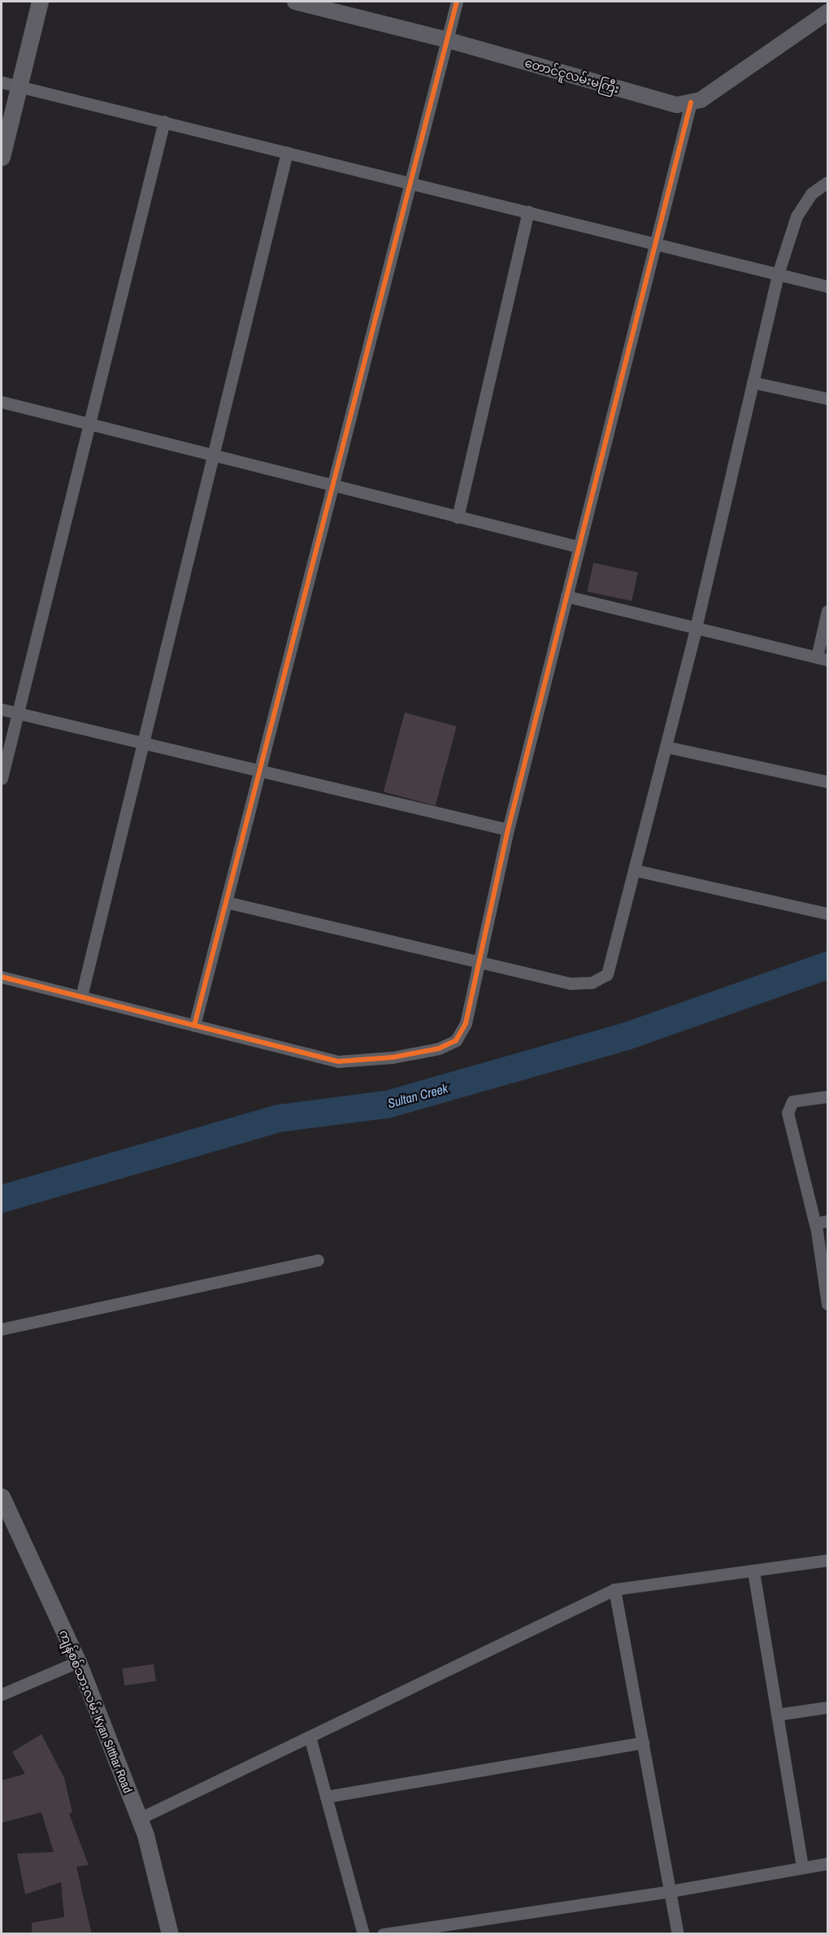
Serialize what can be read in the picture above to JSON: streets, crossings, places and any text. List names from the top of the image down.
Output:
{
  "streets": {
    "main road": ["ကျန်စစ်သားလမ်း Kyan Sitthar Road"],
    "street": ["တောင်ငူလမ်းမကြီး"]
  },
  "water": ["Sultan Creek"]
}
